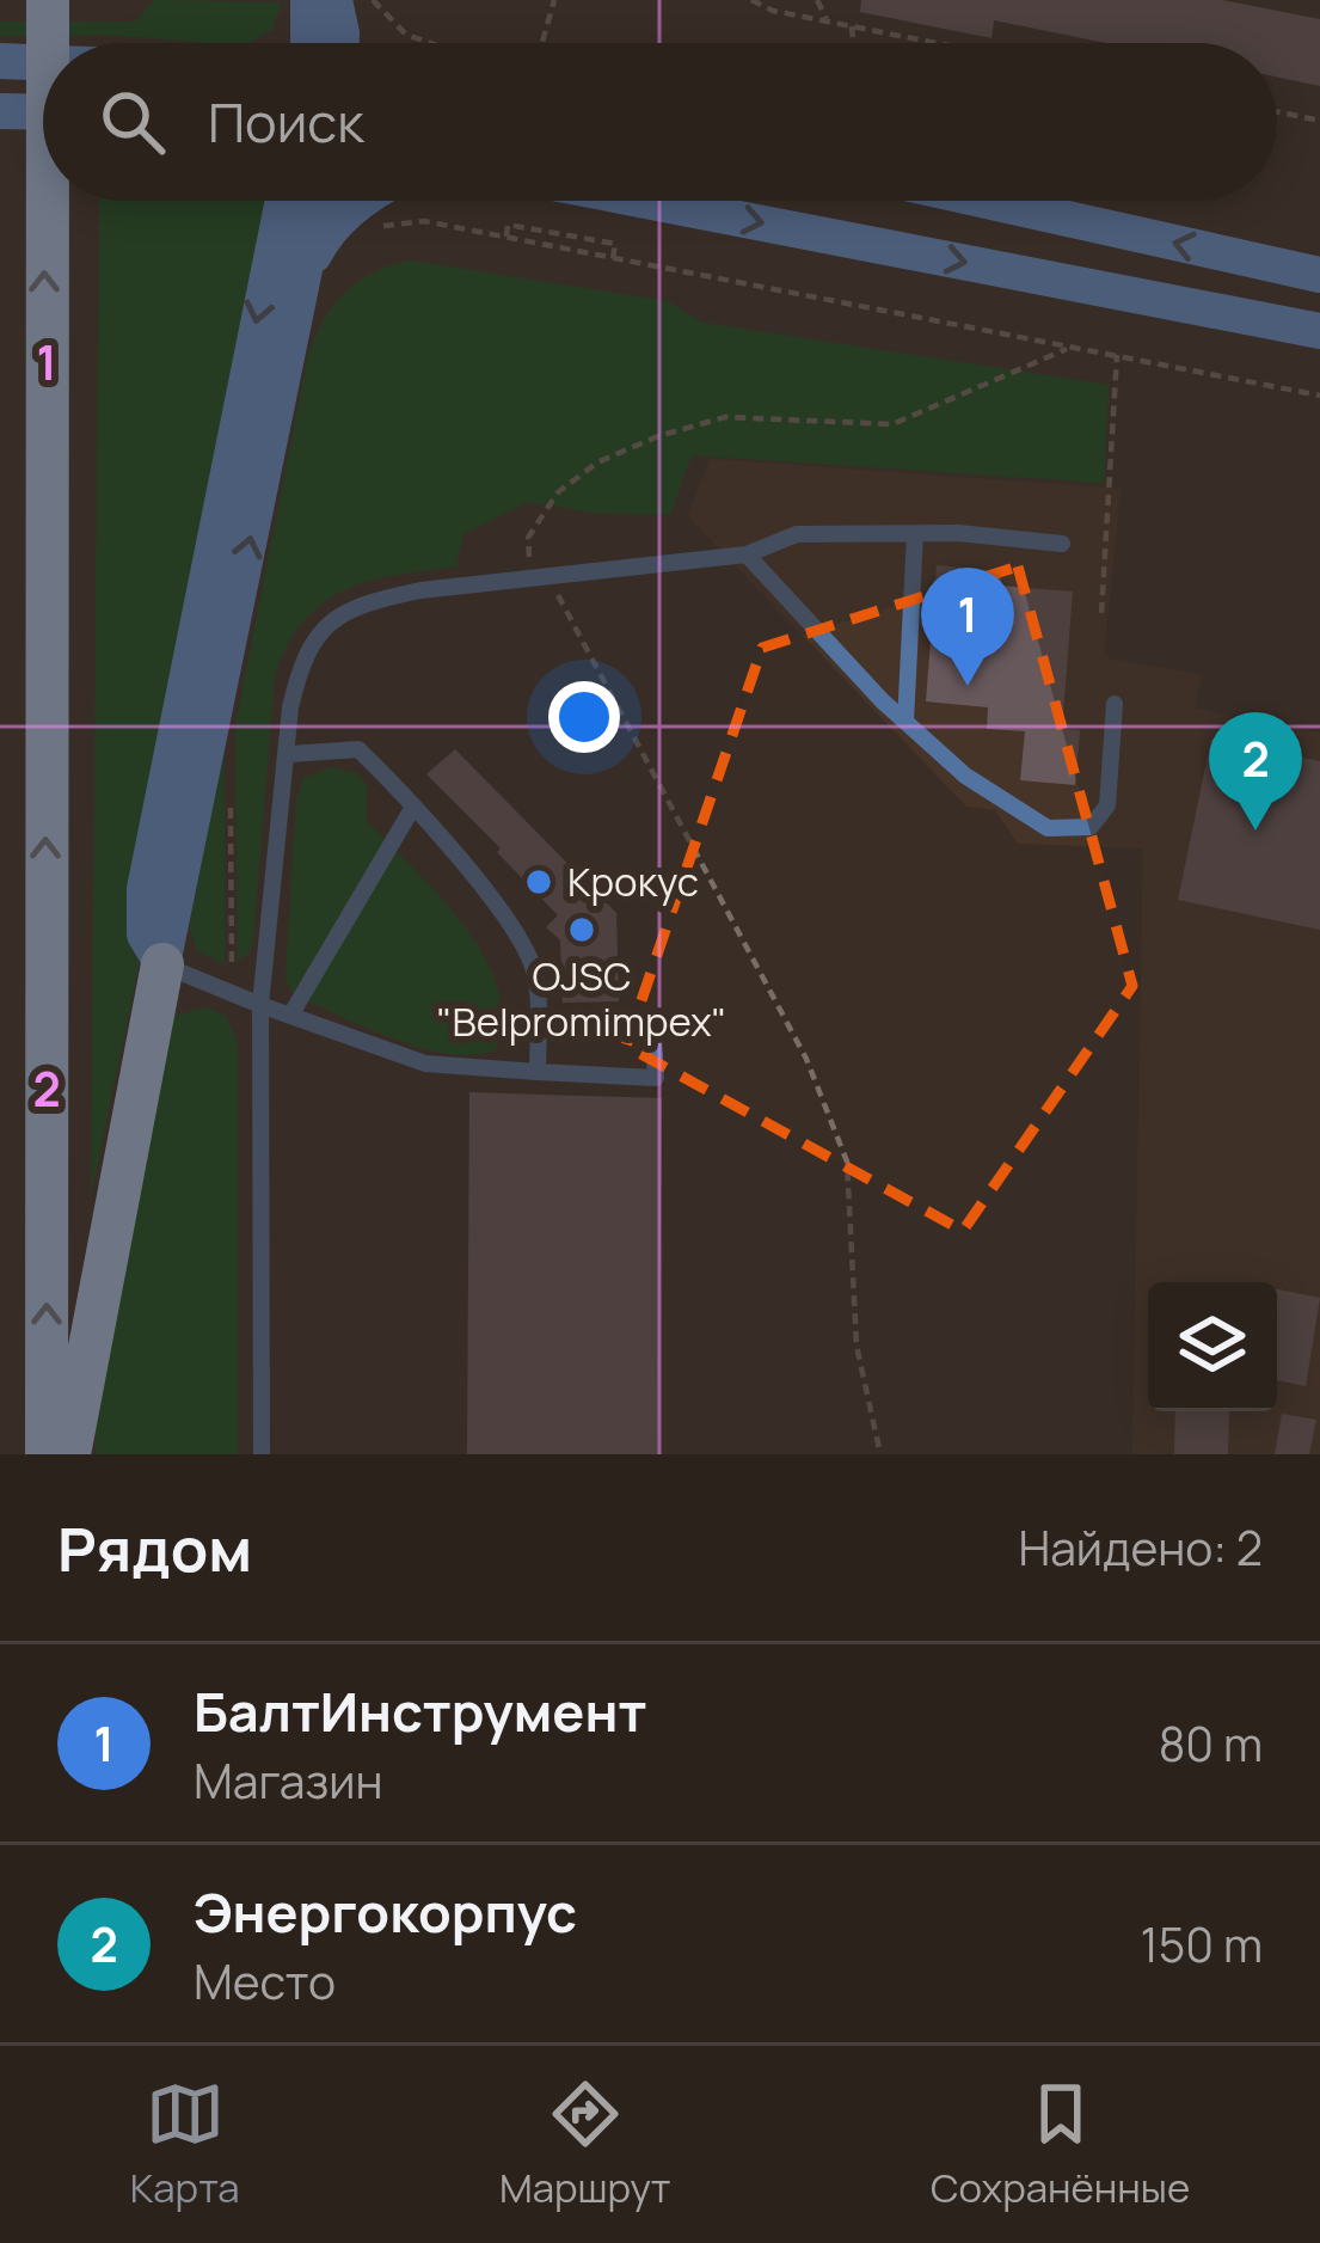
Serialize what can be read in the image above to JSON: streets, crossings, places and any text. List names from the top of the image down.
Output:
{
  "places": ["Крокус", "OJSC \"Belpromimpex\""],
  "page": {
    "search": "Поиск",
    "pins": ["1", "2"],
    "heading": ["Рядом", "Найдено: 2"],
    "list": [
      {
        "mark": "1",
        "name": "БалтИнструмент",
        "note": "Магазин",
        "value": "80 m"
      },
      {
        "mark": "2",
        "name": "Энергокорпус",
        "note": "Место",
        "value": "150 m"
      }
    ],
    "nav": ["Карта", "Маршрут", "Сохранённые"]
  },
  "grid": {
    "rows": ["1", "2"]
  }
}
